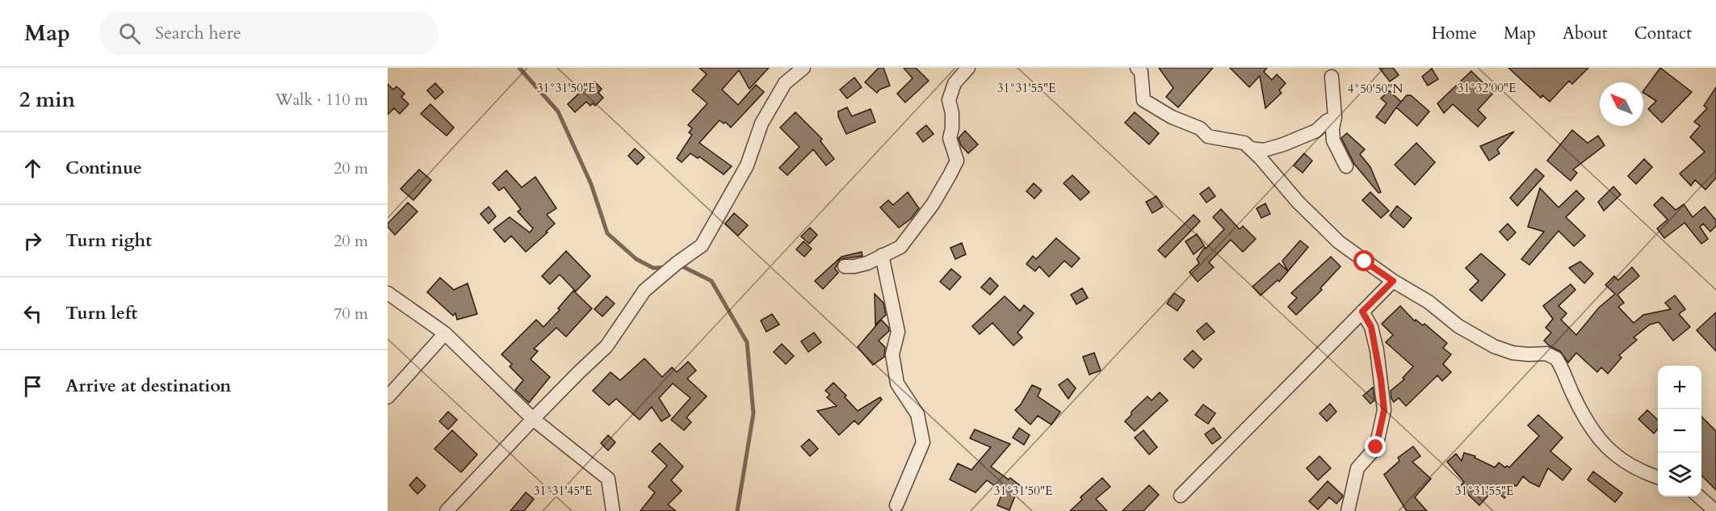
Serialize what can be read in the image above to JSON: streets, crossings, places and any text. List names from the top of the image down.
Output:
{
  "north": "top left",
  "page": {
    "header": "Map",
    "search": "Search here",
    "nav": [
      "Home",
      "Map",
      "About",
      "Contact"
    ],
    "heading": ["2 min", "Walk · 110 m"],
    "list": [
      ["Continue", "20 m"],
      ["Turn right", "20 m"],
      ["Turn left", "70 m"],
      "Arrive at destination"
    ],
    "map_buttons": ["+", "−"]
  },
  "coordinates": [
    "31°31'50\"E",
    "31°31'55\"E",
    "31°32'00\"E",
    "4°50'50\"N",
    "31°31'45\"E"
  ]
}
